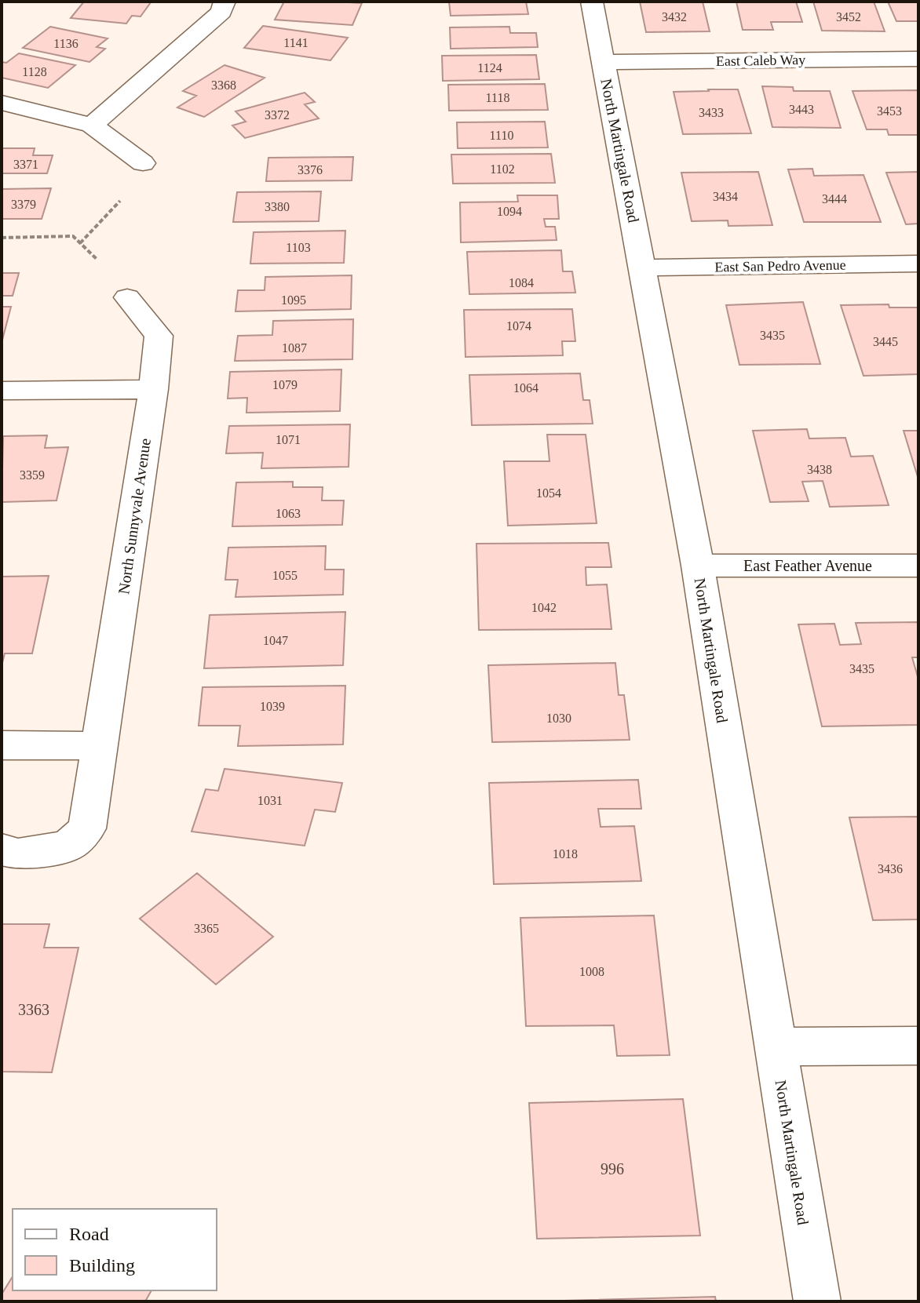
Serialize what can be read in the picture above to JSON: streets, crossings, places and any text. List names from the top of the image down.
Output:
{
  "streets": {
    "street": [
      "East Caleb Way",
      "North Martingale Road",
      "East San Pedro Avenue",
      "North Sunnyvale Avenue",
      "East Feather Avenue"
    ]
  },
  "crossings": [
    ["East Caleb Way", "North Martingale Road"],
    ["North Martingale Road", "East San Pedro Avenue"],
    ["North Martingale Road", "East Feather Avenue"]
  ],
  "house_numbers": [
    "3432",
    "3452",
    "1141",
    "1136",
    "1124",
    "1128",
    "3368",
    "1118",
    "3443",
    "3453",
    "3433",
    "3372",
    "1110",
    "3371",
    "1102",
    "3376",
    "3434",
    "3444",
    "3379",
    "3380",
    "1094",
    "1103",
    "1084",
    "1095",
    "1074",
    "3435",
    "3445",
    "1087",
    "1079",
    "1064",
    "1071",
    "3438",
    "3359",
    "1054",
    "1063",
    "1055",
    "1042",
    "1047",
    "3435",
    "1039",
    "1030",
    "1031",
    "1018",
    "3436",
    "3365",
    "1008",
    "3363",
    "996"
  ],
  "legend": ["Road", "Building"]
}
